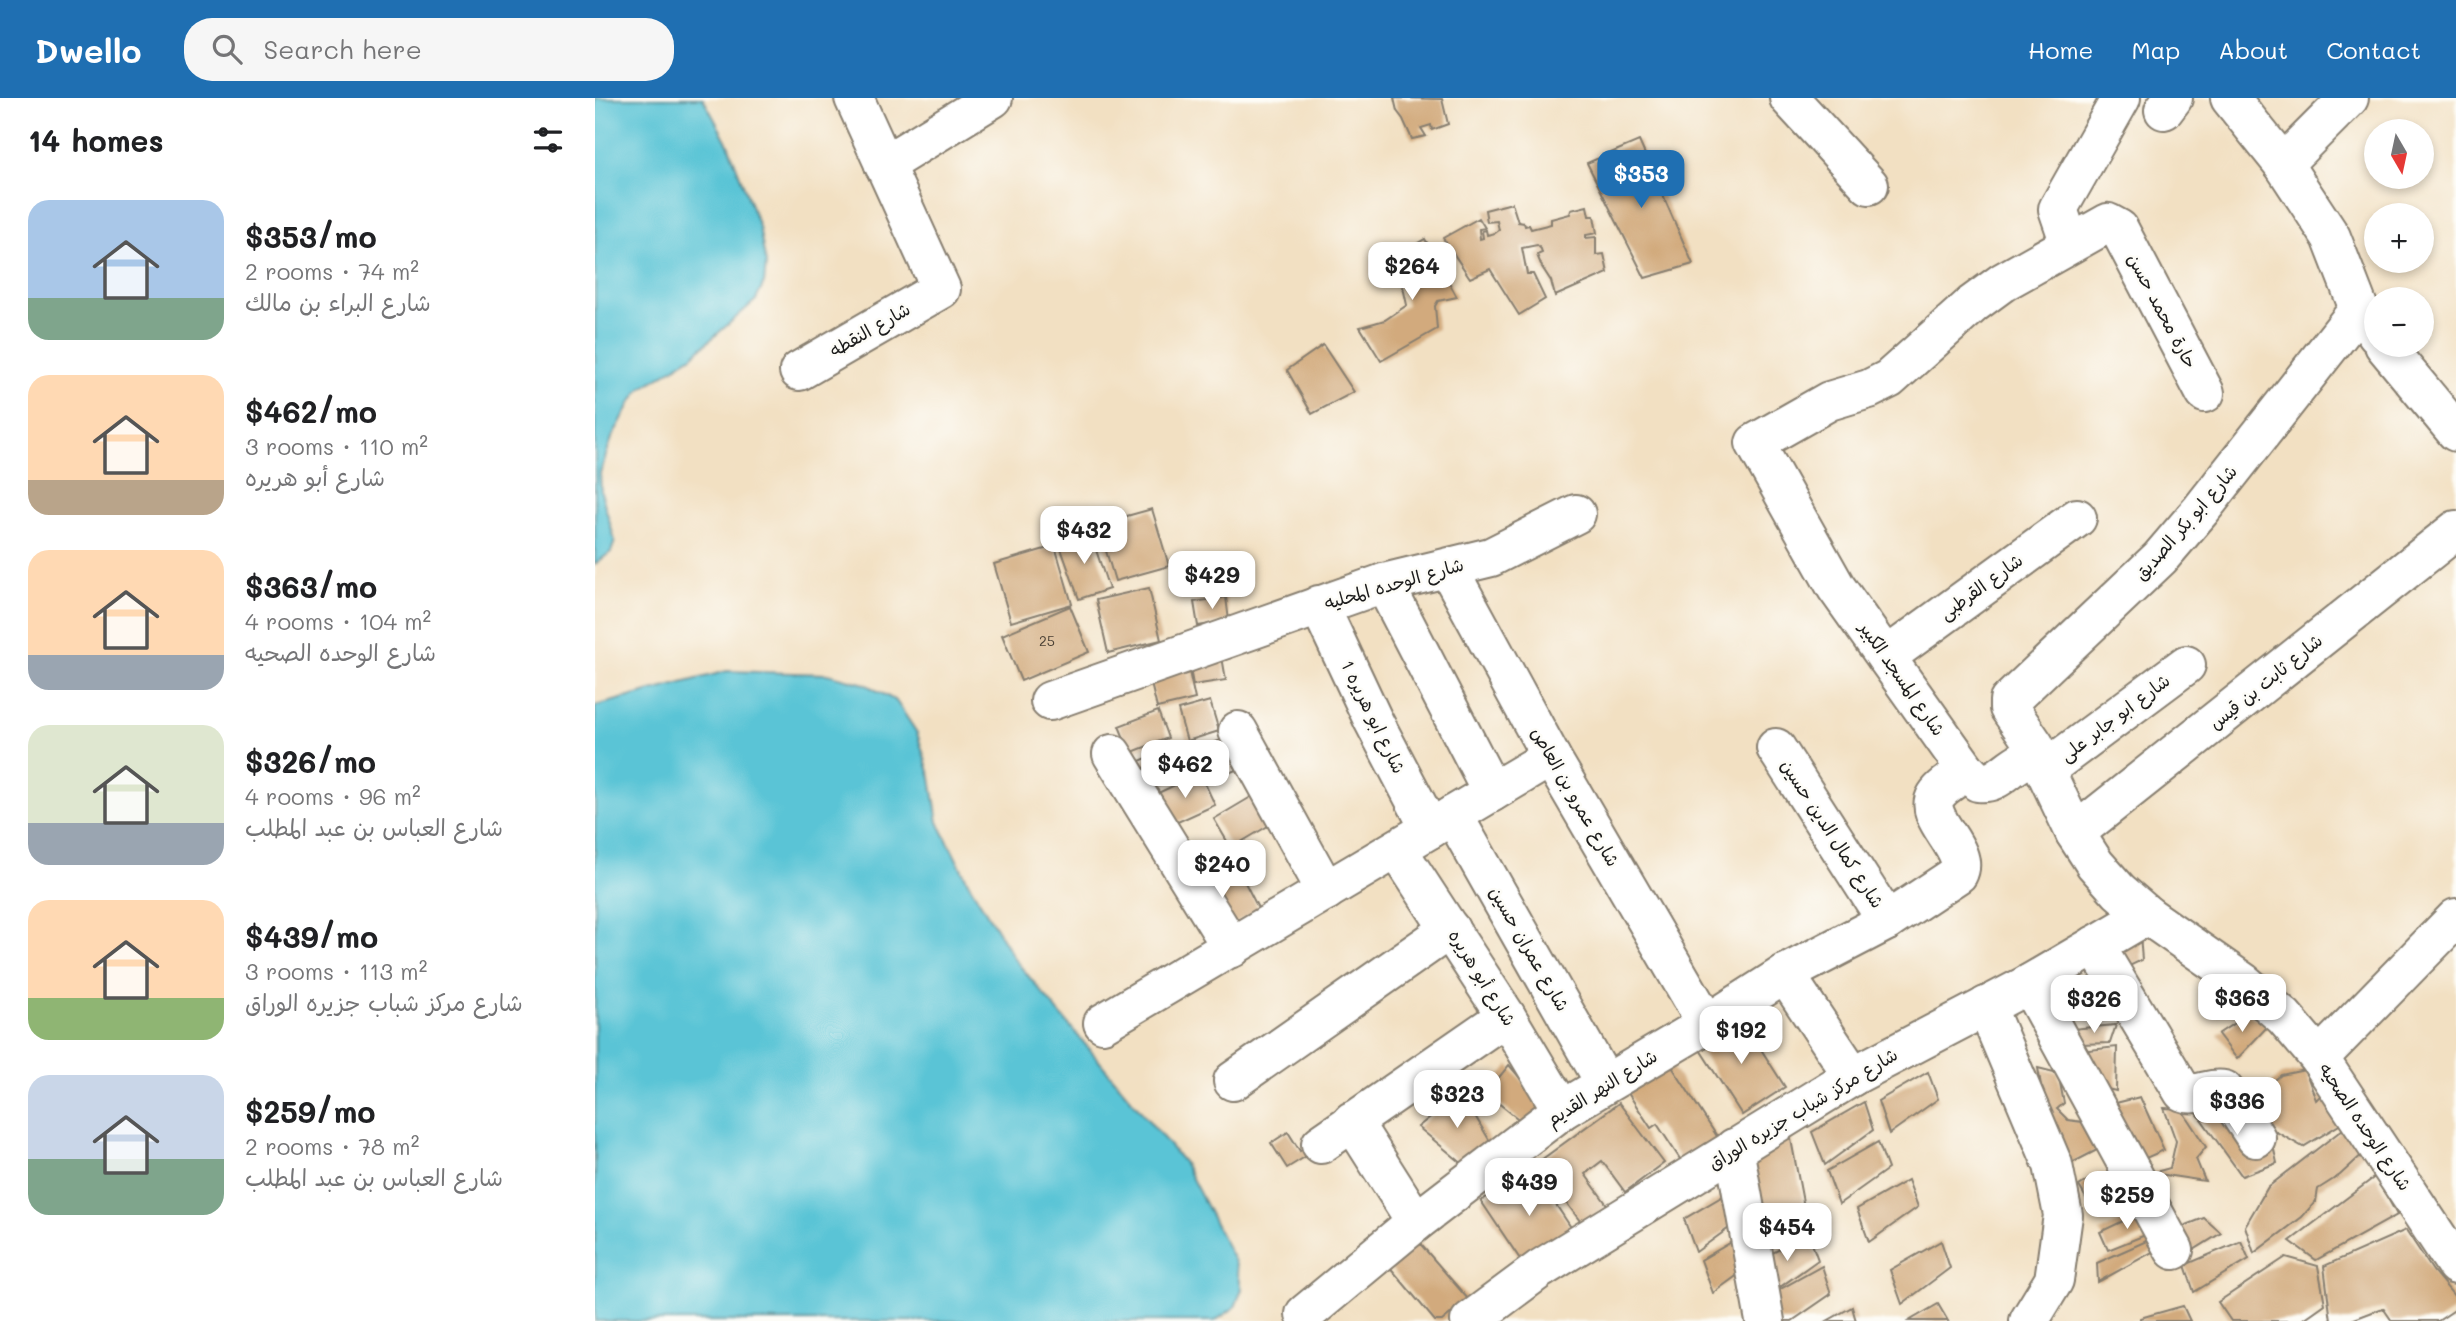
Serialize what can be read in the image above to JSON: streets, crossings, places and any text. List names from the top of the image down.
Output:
{
  "streets": {
    "street": [
      "حارة محمد حسن",
      "شارع النقطه",
      "شارع ابو بكر الصديق",
      "شارع الوحده المحليه",
      "شارع القرطبى",
      "شارع المسجد الكبير",
      "شارع ثابت بن قيس",
      "شارع ابو هريره 1",
      "شارع ابو جابر على",
      "شارع عمرو بن العاص",
      "شارع كمال الدين حسين",
      "شارع عمران حسين",
      "شارع أبو هريره",
      "شارع النهر القديم",
      "شارع مركز شباب جزيره الوراق",
      "شارع الوحده الصحيه"
    ]
  },
  "crossings": [
    ["حارة محمد حسن", "شارع المسجد الكبير"],
    ["شارع ابو بكر الصديق", "شارع ابو جابر على"],
    ["شارع الوحده المحليه", "شارع ابو هريره 1"],
    ["شارع الوحده المحليه", "شارع عمرو بن العاص"],
    ["شارع القرطبى", "شارع المسجد الكبير"],
    ["شارع المسجد الكبير", "شارع النهر القديم"],
    ["شارع ثابت بن قيس", "شارع الوحده الصحيه"],
    ["شارع ابو هريره 1", "شارع عمران حسين"],
    ["شارع عمرو بن العاص", "شارع النهر القديم"],
    ["شارع كمال الدين حسين", "شارع النهر القديم"],
    ["شارع عمران حسين", "شارع النهر القديم"],
    ["شارع أبو هريره", "شارع النهر القديم"],
    ["شارع مركز شباب جزيره الوراق", "شارع الوحده الصحيه"]
  ],
  "house_numbers": ["25"],
  "north": "bottom",
  "page": {
    "header": "Dwello",
    "search": "Search here",
    "nav": [
      "Home",
      "Map",
      "About",
      "Contact"
    ],
    "heading": "14 homes",
    "map_buttons": ["+", "−"],
    "price": [
      "$353",
      "$264",
      "$432",
      "$429",
      "$462",
      "$240",
      "$363",
      "$326",
      "$192",
      "$323",
      "$336",
      "$439",
      "$259",
      "$454"
    ],
    "list": [
      {
        "name": "$353/mo",
        "note": "2 rooms · 74 m² · شارع البراء بن مالك"
      },
      {
        "name": "$462/mo",
        "note": "3 rooms · 110 m² · شارع أبو هريره"
      },
      {
        "name": "$363/mo",
        "note": "4 rooms · 104 m² · شارع الوحده الصحيه"
      },
      {
        "name": "$326/mo",
        "note": "4 rooms · 96 m² · شارع العباس بن عبد المطلب"
      },
      {
        "name": "$439/mo",
        "note": "3 rooms · 113 m² · شارع مركز شباب جزيره الوراق"
      },
      {
        "name": "$259/mo",
        "note": "2 rooms · 78 m² · شارع العباس بن عبد المطلب"
      }
    ]
  }
}
